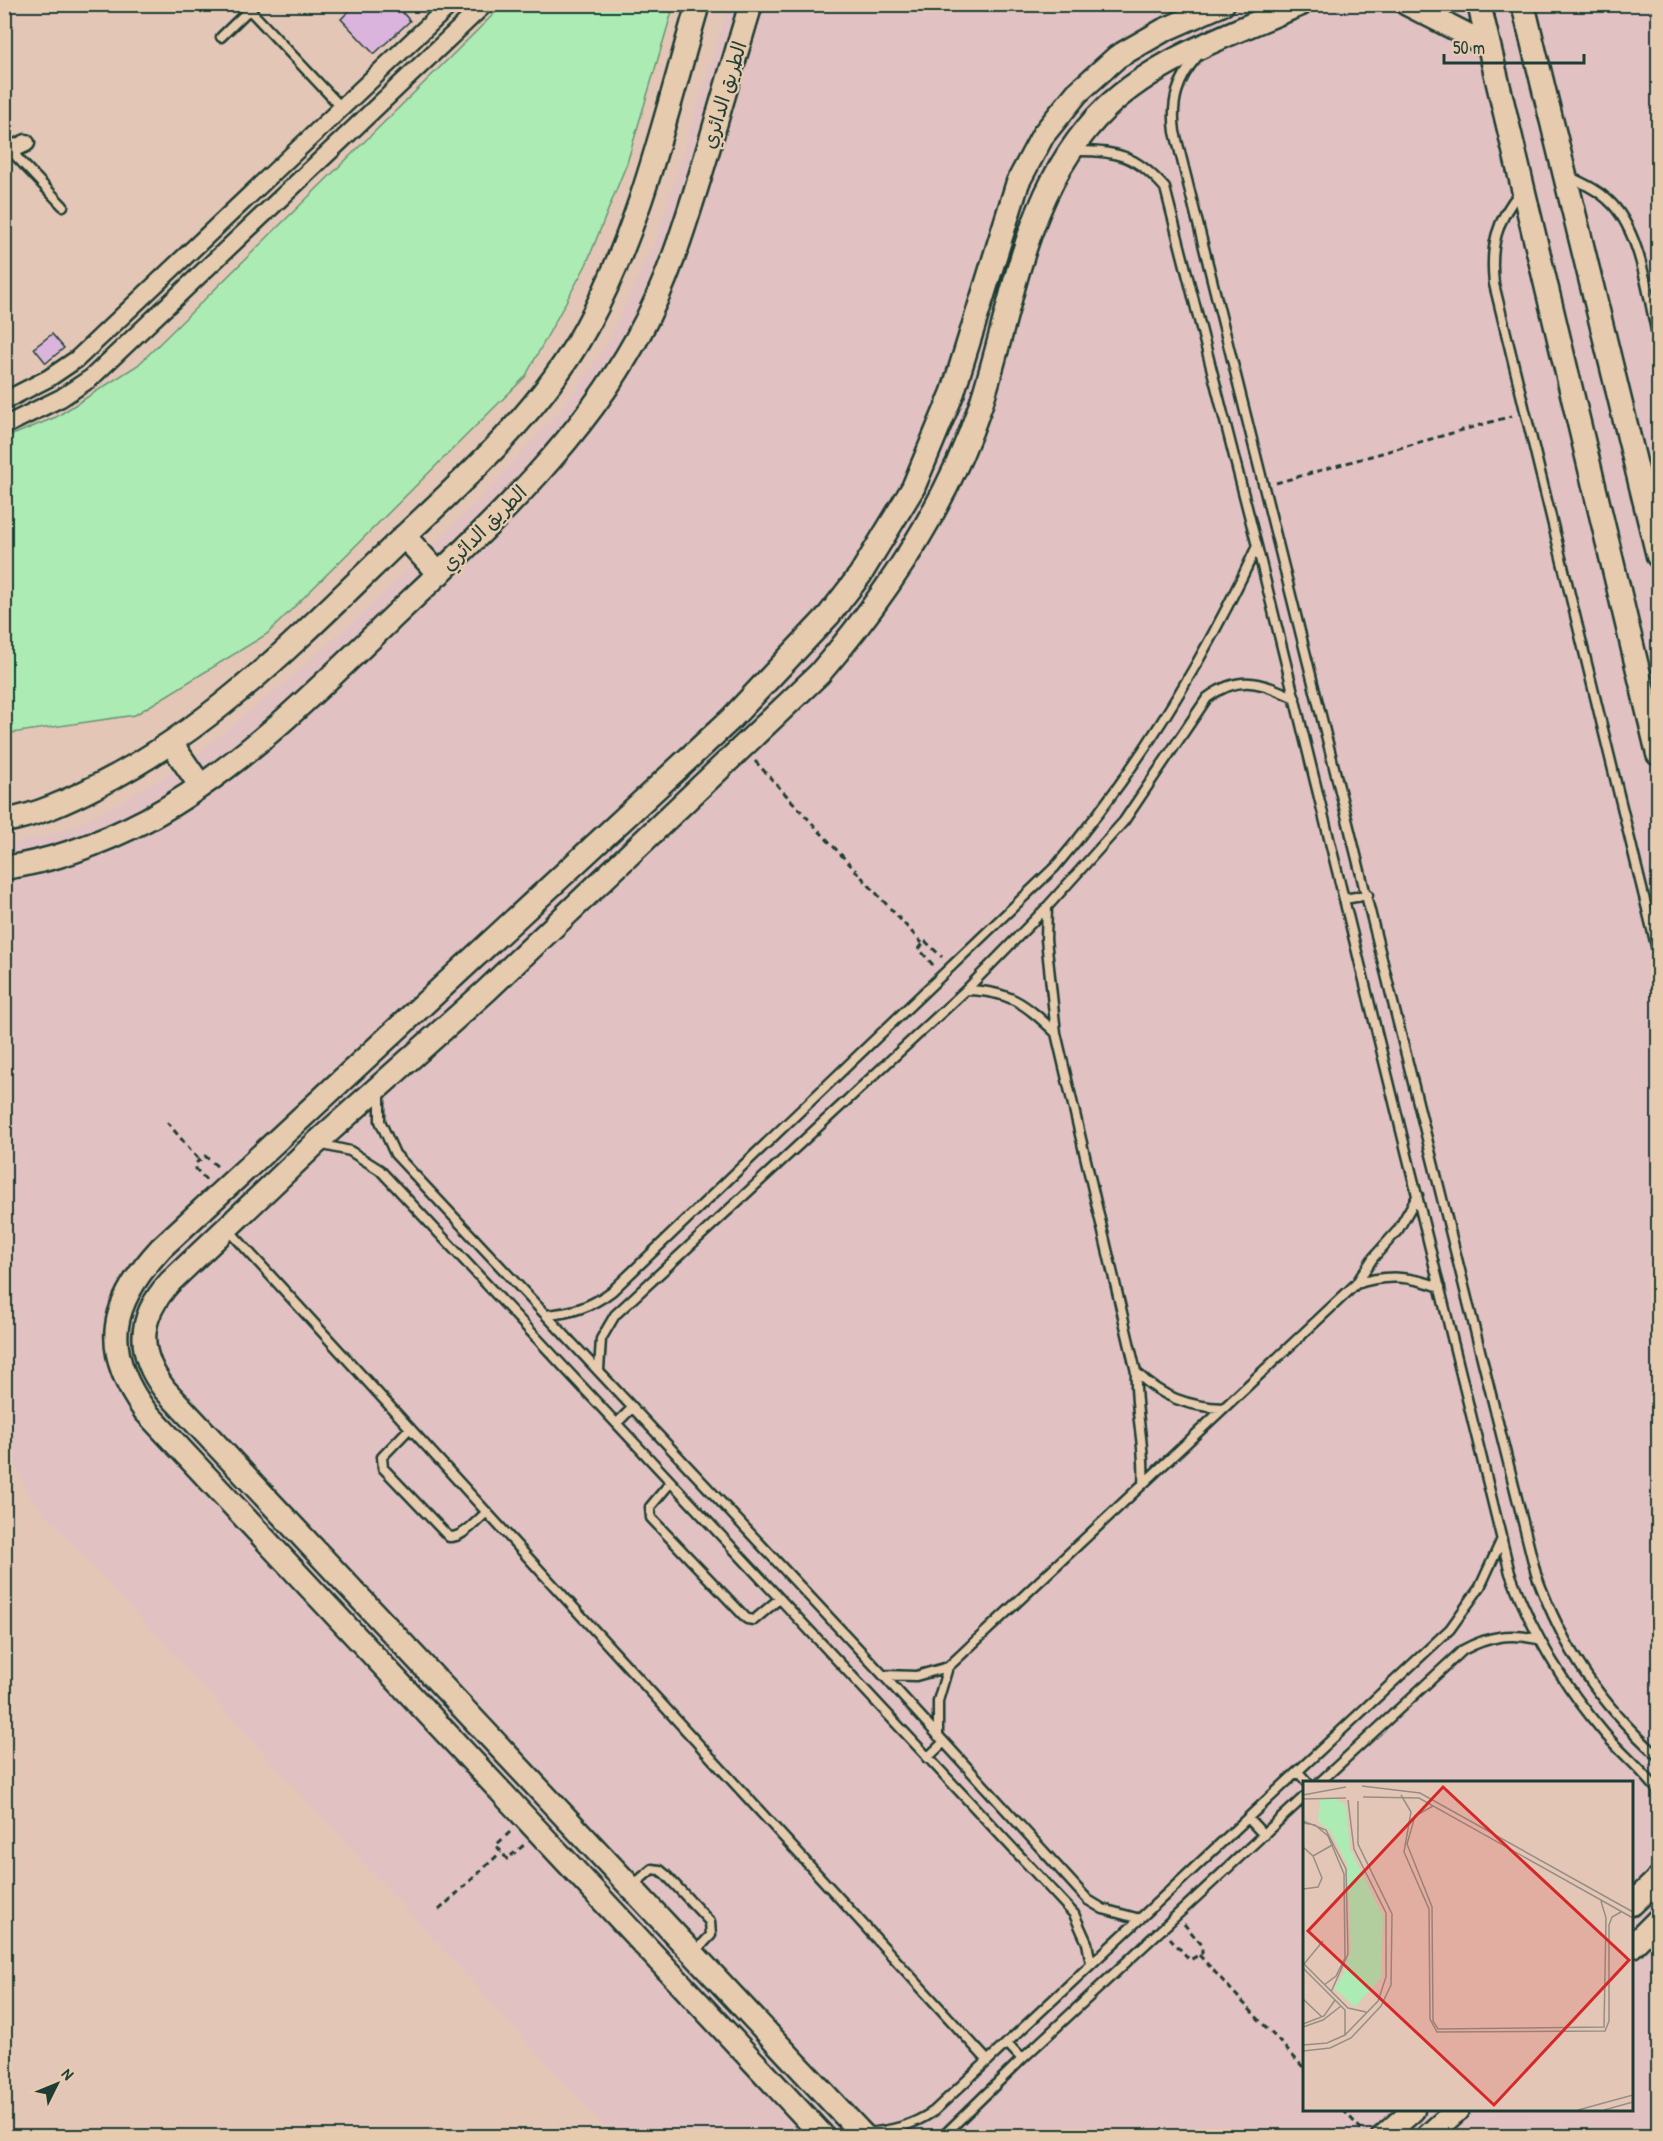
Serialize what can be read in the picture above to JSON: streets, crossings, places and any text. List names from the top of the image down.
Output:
{
  "streets": {
    "street": ["الطريق الدائري"]
  },
  "scale_bar": "50 m",
  "north": "top right"
}
